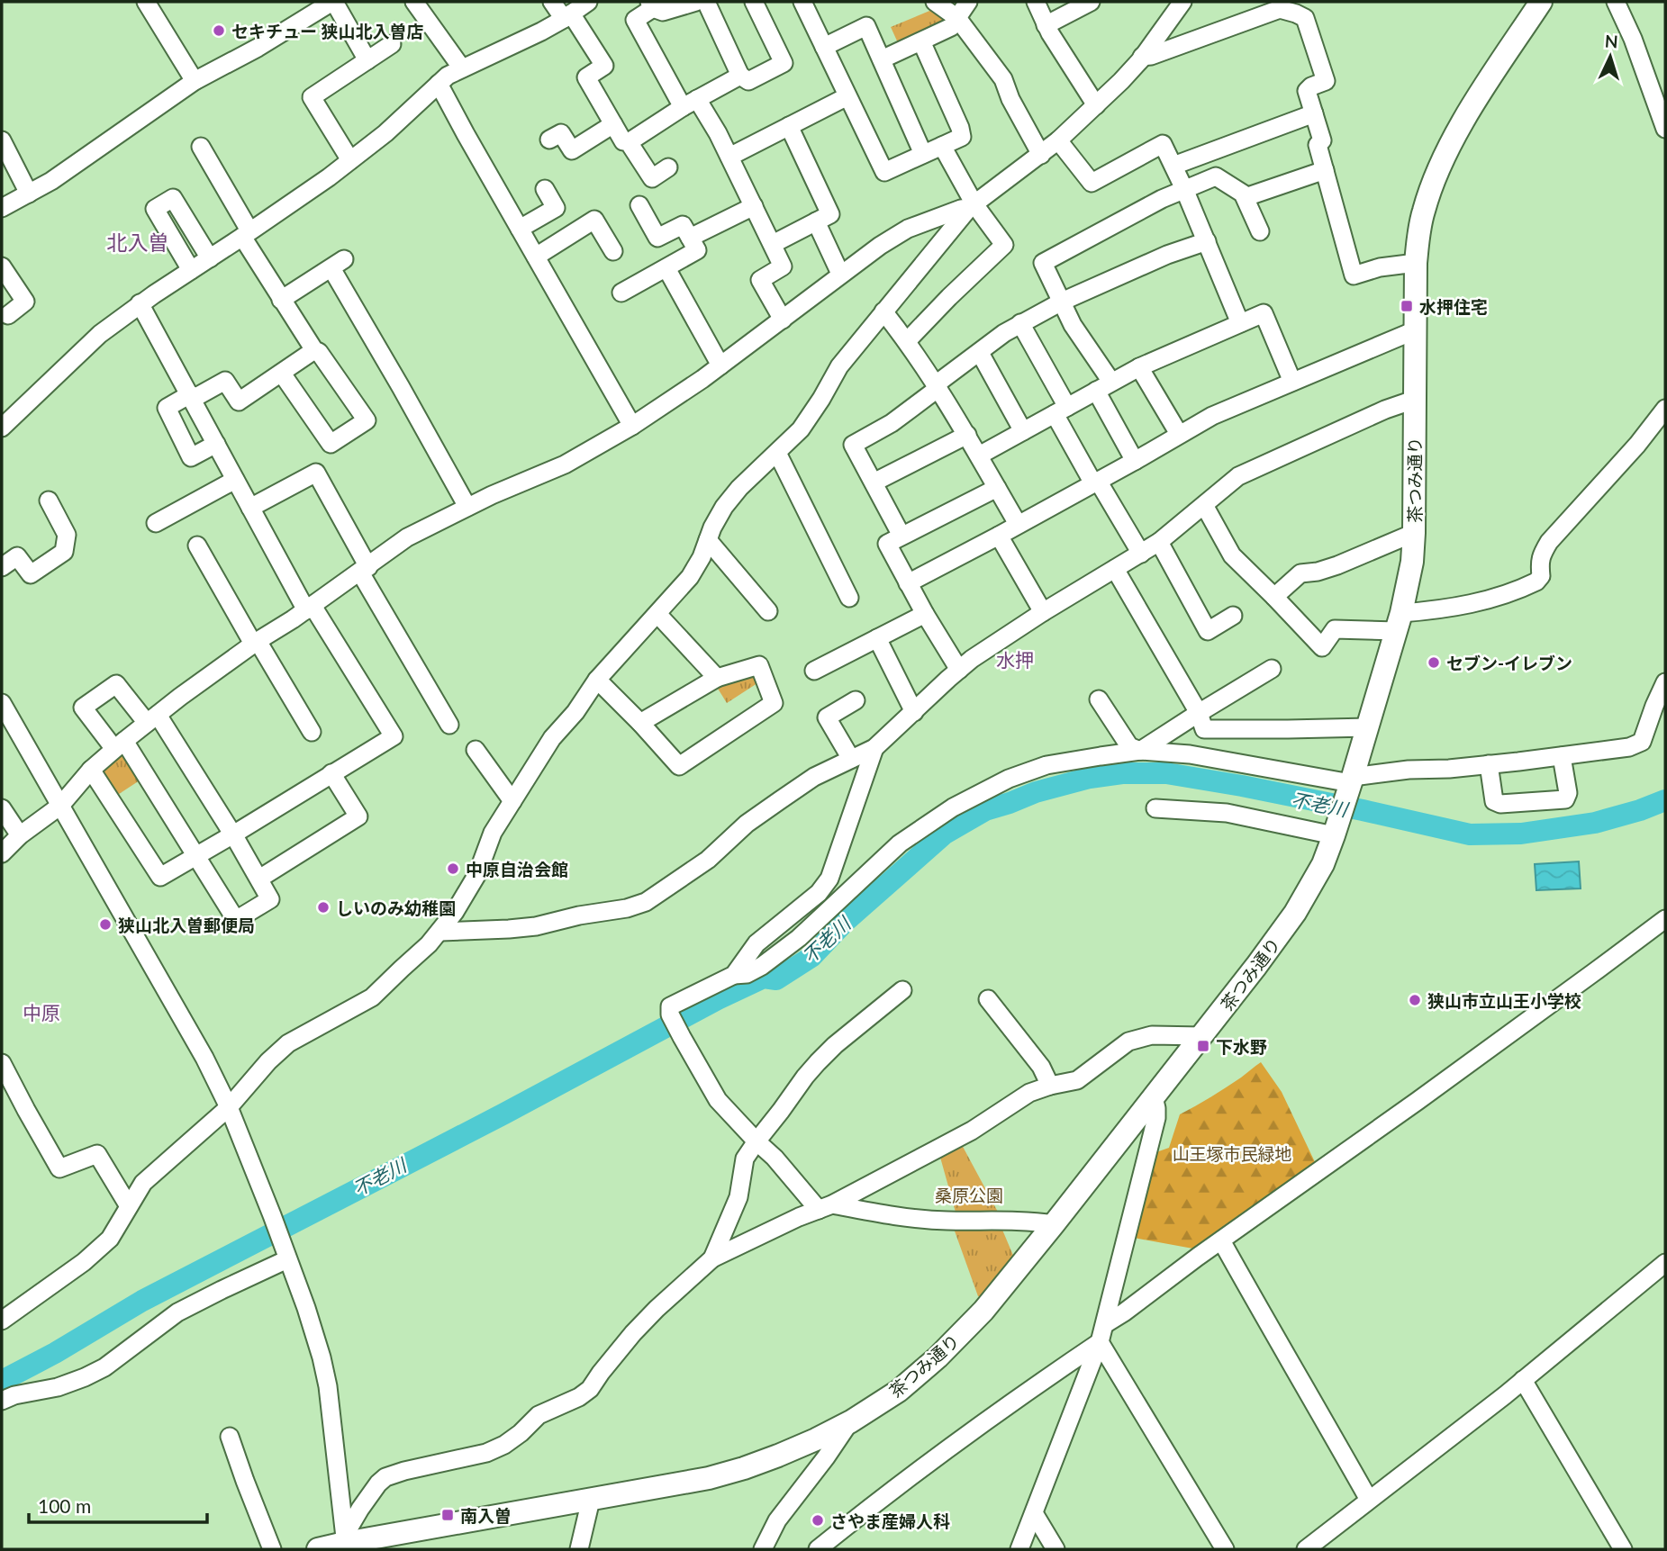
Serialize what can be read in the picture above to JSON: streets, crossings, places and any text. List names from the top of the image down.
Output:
{
  "streets": {
    "main road": ["茶つみ通り"]
  },
  "districts": ["北入曽", "水押", "中原"],
  "water": ["不老川"],
  "parks": ["山王塚市民緑地", "桑原公園"],
  "places": {
    "other": [
      "セキチュー 狭山北入曽店",
      "セブン-イレブン",
      "中原自治会館",
      "しいのみ幼稚園",
      "狭山北入曽郵便局",
      "狭山市立山王小学校",
      "さやま産婦人科"
    ],
    "transit": ["水押住宅", "下水野", "南入曽"]
  },
  "scale_bar": "100 m",
  "north": "top"
}
